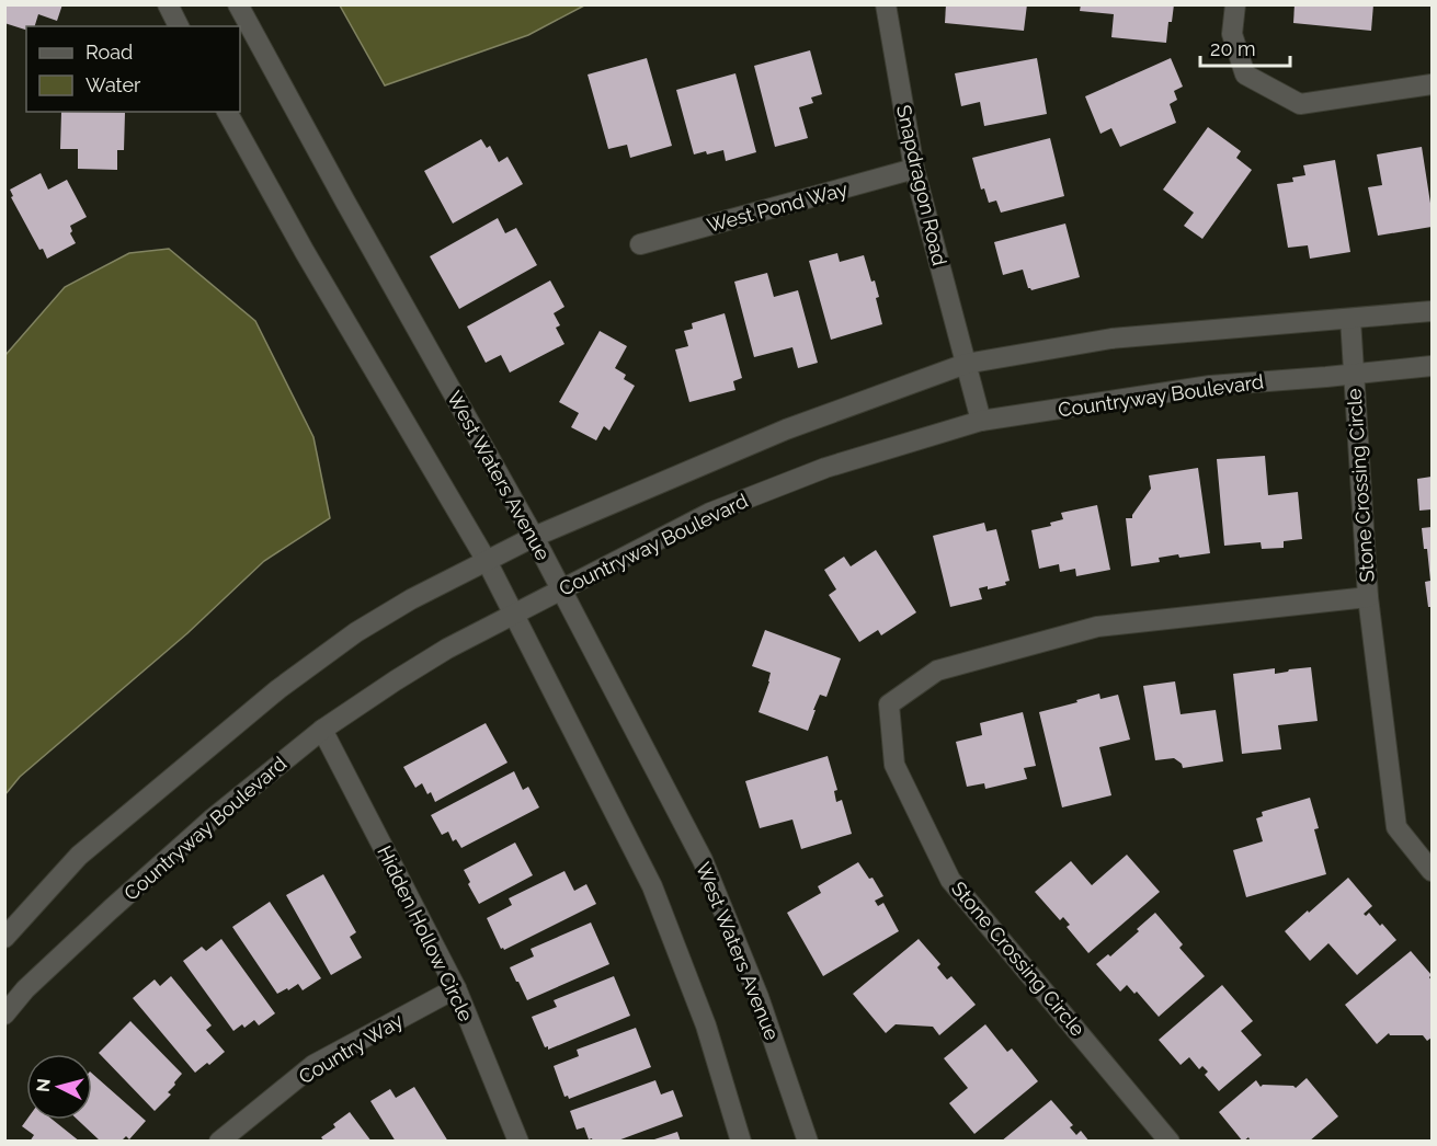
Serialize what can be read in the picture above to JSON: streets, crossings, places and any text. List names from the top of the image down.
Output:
{
  "streets": {
    "street": [
      "Snapdragon Road",
      "West Pond Way",
      "Countryway Boulevard",
      "West Waters Avenue",
      "Stone Crossing Circle",
      "Hidden Hollow Circle",
      "Country Way"
    ]
  },
  "crossings": [
    ["Snapdragon Road", "West Pond Way"],
    ["Snapdragon Road", "Countryway Boulevard"],
    ["Countryway Boulevard", "West Waters Avenue"],
    ["Countryway Boulevard", "Stone Crossing Circle"],
    ["Countryway Boulevard", "Hidden Hollow Circle"],
    ["Hidden Hollow Circle", "Country Way"]
  ],
  "legend": ["Road", "Water"],
  "scale_bar": "20 m",
  "north": "left"
}
